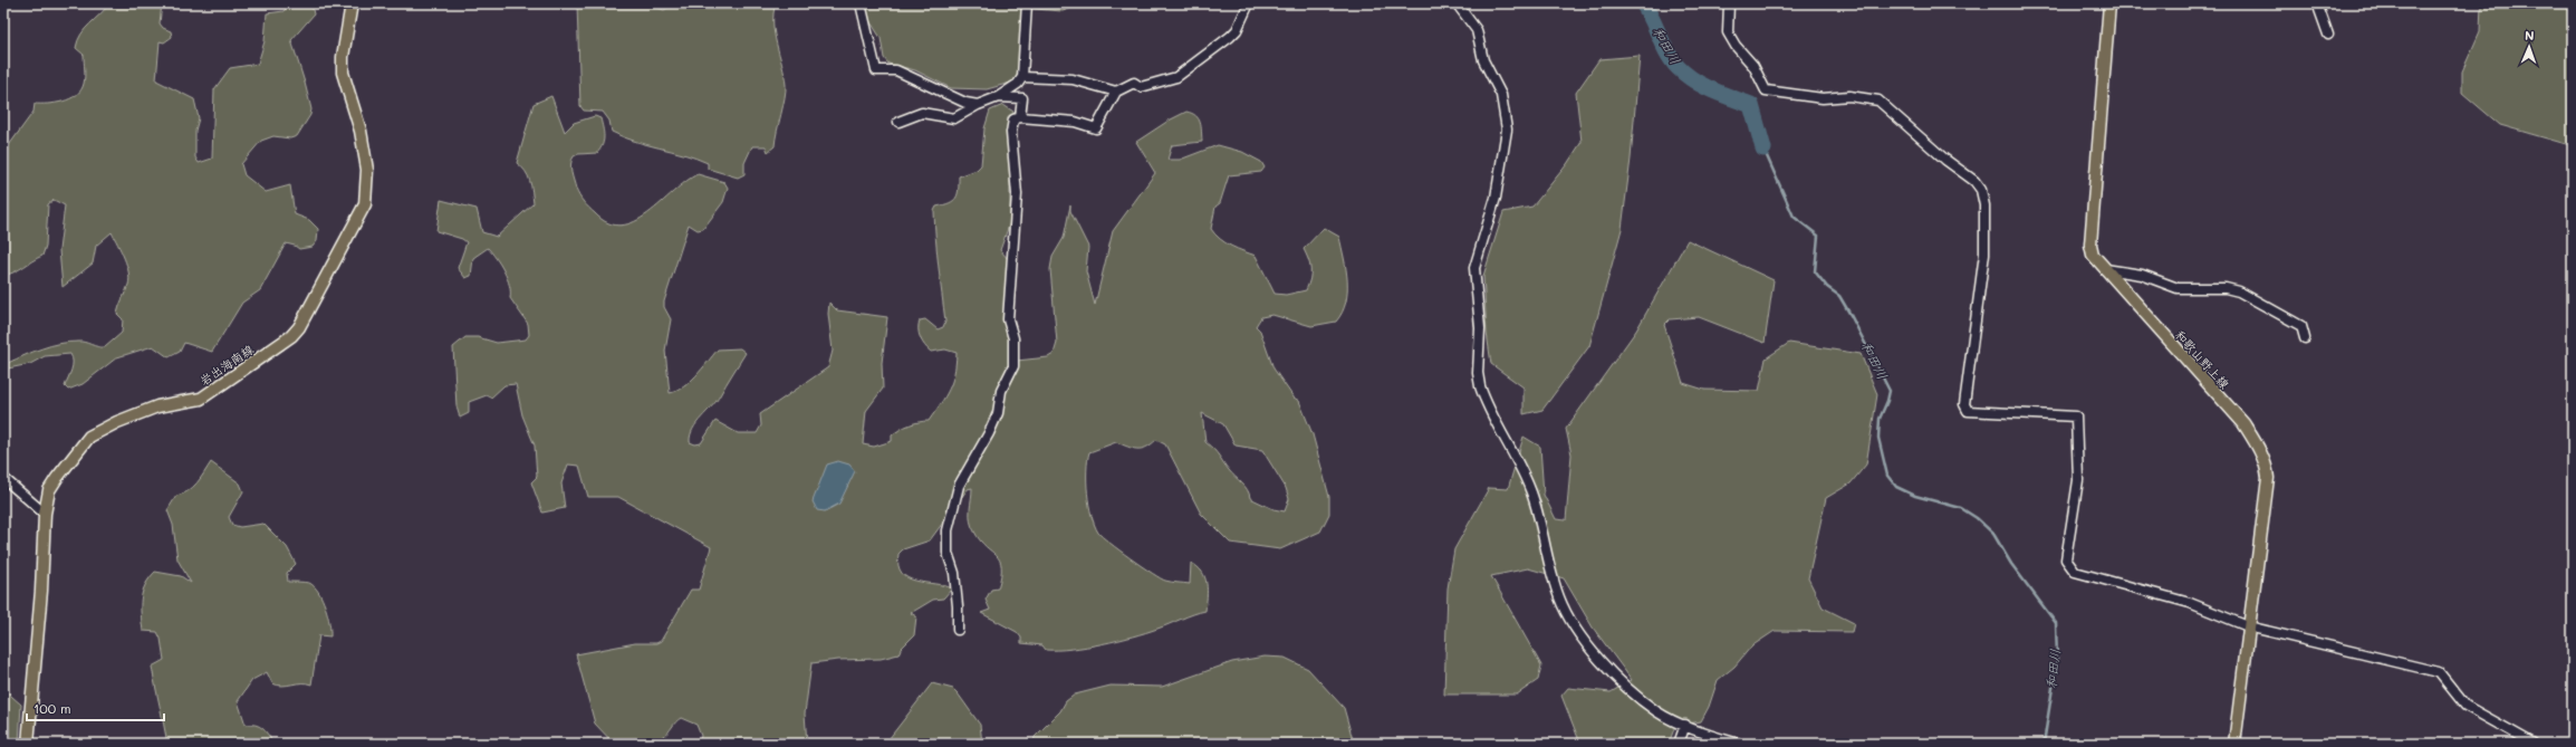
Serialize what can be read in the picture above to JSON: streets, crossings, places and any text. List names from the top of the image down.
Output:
{
  "streets": {
    "main road": ["和歌山野上線", "岩出海南線"]
  },
  "water": ["和田川"],
  "scale_bar": "100 m",
  "north": "top"
}
